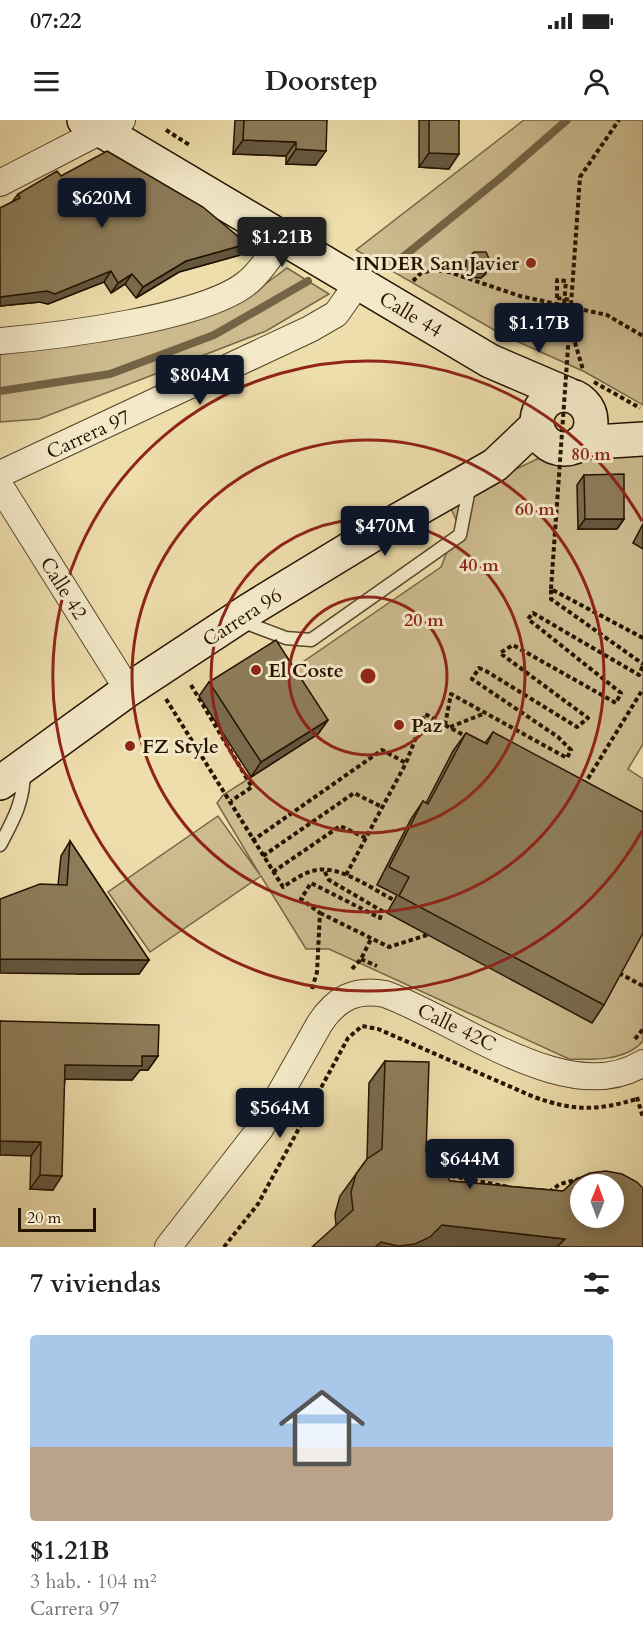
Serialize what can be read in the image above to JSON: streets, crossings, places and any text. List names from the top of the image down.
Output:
{
  "streets": {
    "street": [
      "Calle 44",
      "Carrera 97",
      "Calle 42",
      "Carrera 96",
      "Calle 42C"
    ]
  },
  "crossings": [
    ["Calle 44", "Carrera 97"],
    ["Calle 44", "Carrera 96"],
    ["Calle 42", "Carrera 96"]
  ],
  "places": [
    "INDER San Javier",
    "El Coste",
    "Paz",
    "FZ Style"
  ],
  "scale_bar": "20 m",
  "north": "top",
  "page": {
    "status": "07:22",
    "header": "Doorstep",
    "price": [
      "$620M",
      "$1.21B",
      "$1.17B",
      "$804M",
      "$470M",
      "$564M",
      "$644M"
    ],
    "scale": "20 m",
    "heading": "7 viviendas",
    "list": [
      {
        "name": "$1.21B",
        "note": "3 hab. · 104 m² · Carrera 97"
      }
    ]
  },
  "rings": [
    "80 m",
    "60 m",
    "40 m",
    "20 m"
  ]
}
